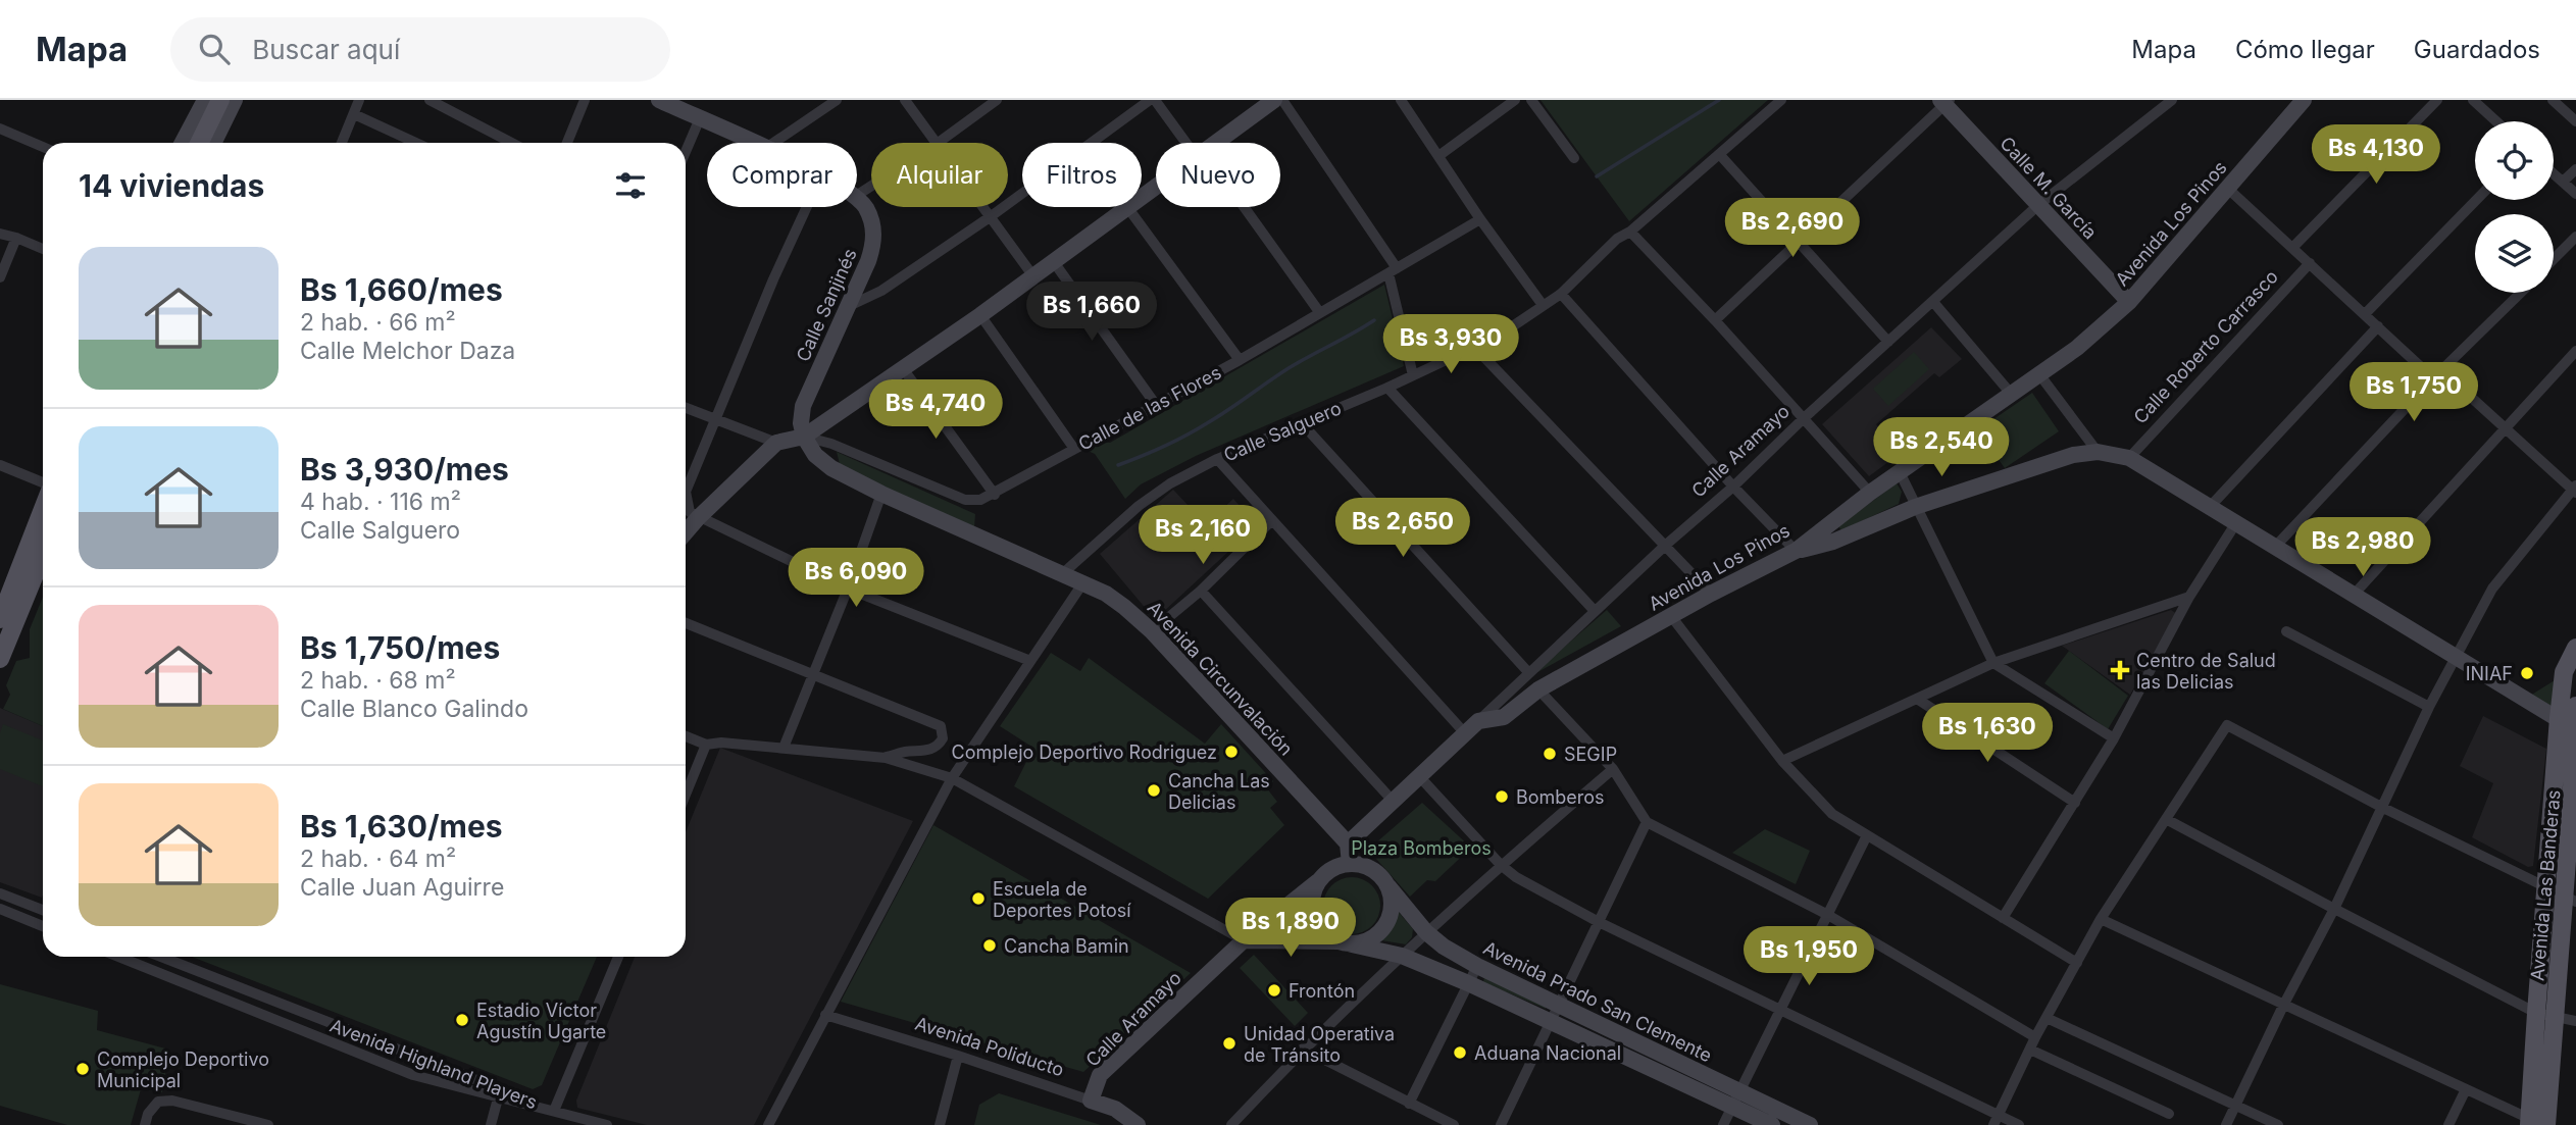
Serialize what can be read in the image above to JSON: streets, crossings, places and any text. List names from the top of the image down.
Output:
{
  "streets": {
    "main road": [
      "Calle M. García",
      "Avenida Los Pinos",
      "Calle Sanjinés",
      "Calle Aramayo",
      "Avenida Circunvalación",
      "Avenida Las Banderas",
      "Avenida Prado San Clemente",
      "Avenida Poliducto"
    ],
    "street": [
      "Calle Roberto Carrasco",
      "Calle de las Flores",
      "Calle Salguero",
      "Avenida Highland Players"
    ]
  },
  "crossings": [
    ["Calle M. García", "Avenida Los Pinos"],
    ["Calle M. García", "Calle Aramayo"],
    ["Avenida Los Pinos", "Calle Aramayo"],
    ["Calle Sanjinés", "Calle de las Flores"],
    ["Calle Sanjinés", "Avenida Circunvalación"],
    ["Calle de las Flores", "Avenida Circunvalación"],
    ["Calle Salguero", "Avenida Circunvalación"],
    ["Calle Aramayo", "Avenida Circunvalación"],
    ["Calle Aramayo", "Avenida Prado San Clemente"],
    ["Calle Aramayo", "Avenida Poliducto"]
  ],
  "parks": ["Plaza Bomberos"],
  "places": {
    "health": ["Centro de Salud las Delicias"],
    "other": [
      "INIAF",
      "Complejo Deportivo Rodriguez",
      "SEGIP",
      "Cancha Las Delicias",
      "Bomberos",
      "Escuela de Deportes Potosí",
      "Cancha Bamin",
      "Frontón",
      "Estadio Víctor Agustín Ugarte",
      "Unidad Operativa de Tránsito",
      "Aduana Nacional",
      "Complejo Deportivo Municipal"
    ]
  },
  "page": {
    "header": "Mapa",
    "search": "Buscar aquí",
    "nav": ["Mapa", "Cómo llegar", "Guardados"],
    "price": [
      "Bs 4,130",
      "Bs 2,690",
      "Bs 1,660",
      "Bs 3,930",
      "Bs 1,750",
      "Bs 4,740",
      "Bs 2,540",
      "Bs 2,650",
      "Bs 2,160",
      "Bs 2,980",
      "Bs 6,090",
      "Bs 1,630",
      "Bs 1,890",
      "Bs 1,950"
    ],
    "chip": [
      "Comprar",
      "Alquilar",
      "Filtros",
      "Nuevo"
    ],
    "heading": "14 viviendas",
    "list": [
      {
        "name": "Bs 1,660/mes",
        "note": "2 hab. · 66 m² · Calle Melchor Daza"
      },
      {
        "name": "Bs 3,930/mes",
        "note": "4 hab. · 116 m² · Calle Salguero"
      },
      {
        "name": "Bs 1,750/mes",
        "note": "2 hab. · 68 m² · Calle Blanco Galindo"
      },
      {
        "name": "Bs 1,630/mes",
        "note": "2 hab. · 64 m² · Calle Juan Aguirre"
      }
    ]
  }
}
